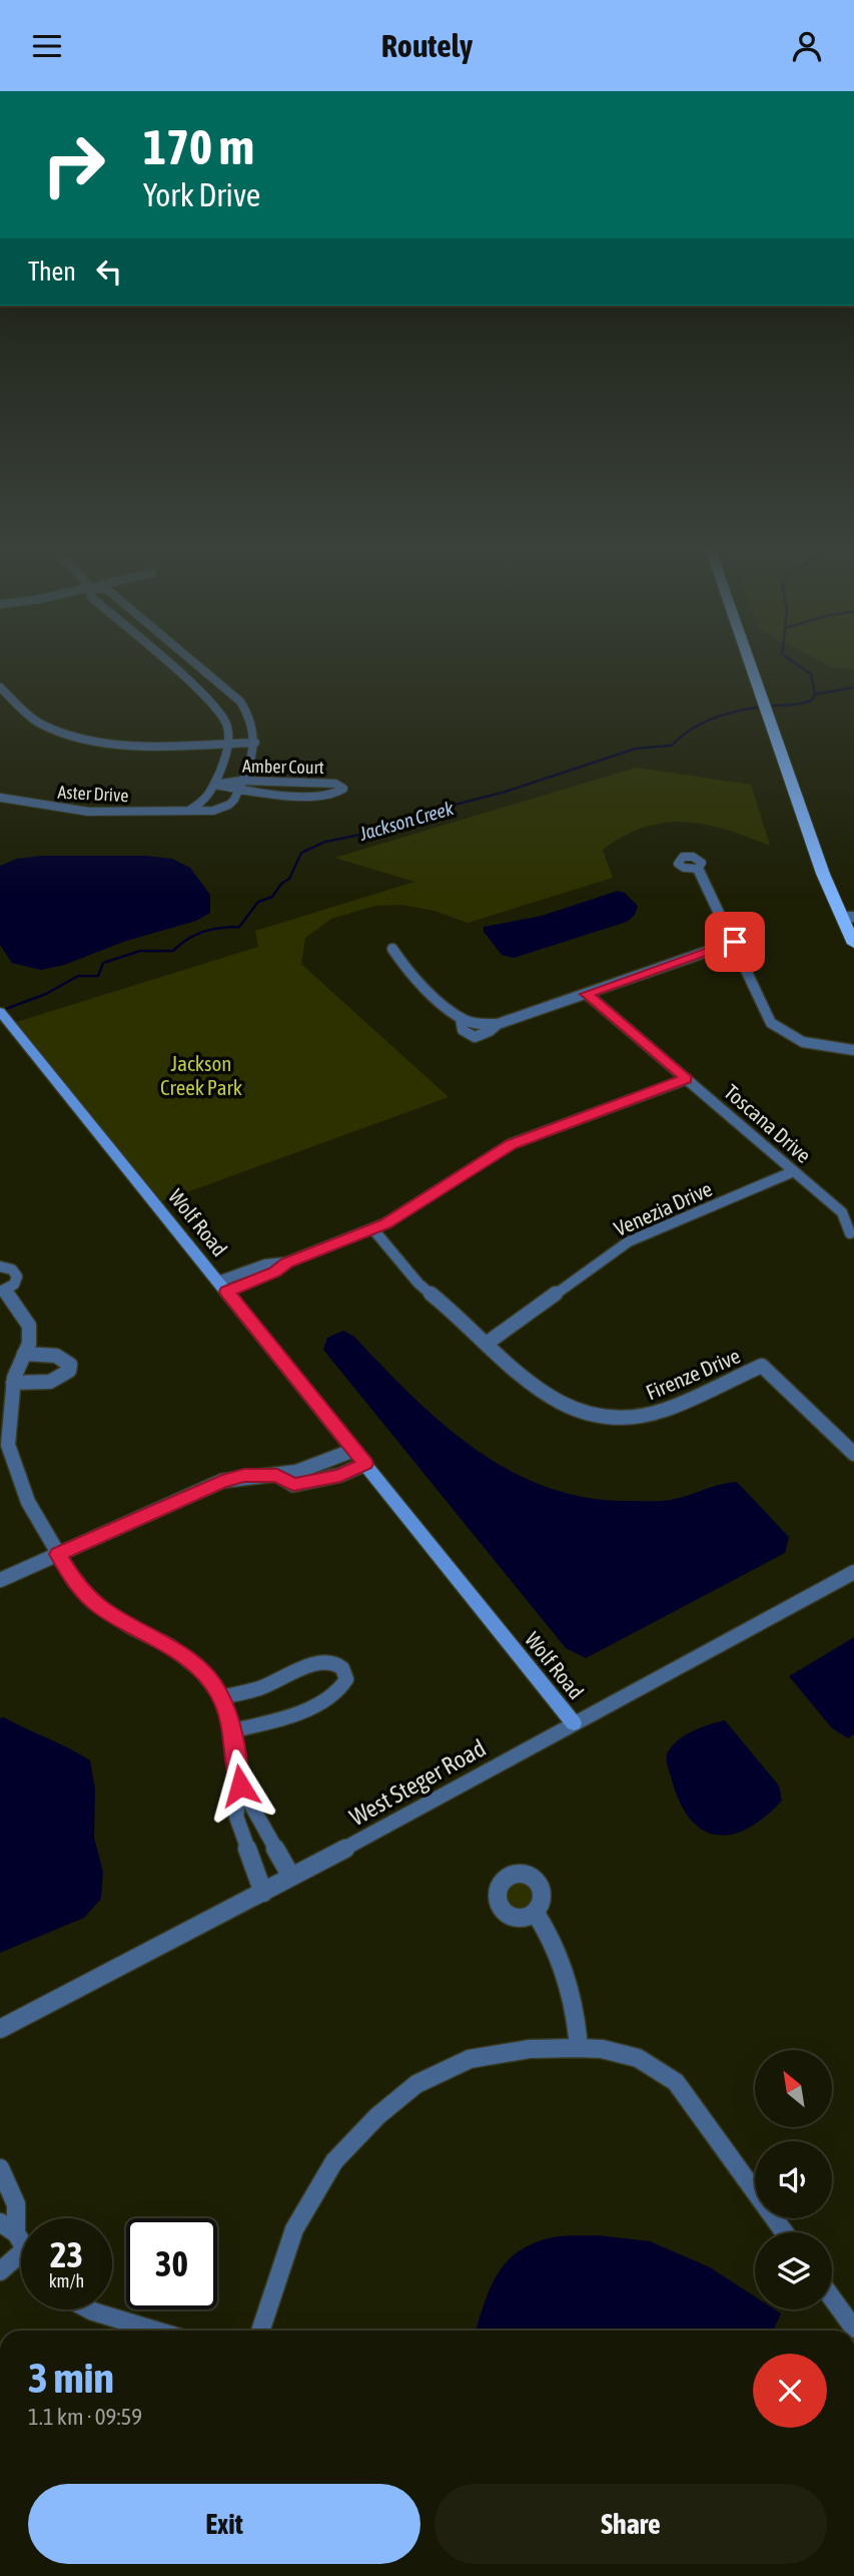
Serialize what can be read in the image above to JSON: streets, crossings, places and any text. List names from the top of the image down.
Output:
{
  "streets": {
    "main road": ["Wolf Road"],
    "street": [
      "Amber Court",
      "Aster Drive",
      "Toscana Drive",
      "Venezia Drive",
      "Firenze Drive",
      "West Steger Road"
    ]
  },
  "crossings": [
    ["Toscana Drive", "Venezia Drive"],
    ["Venezia Drive", "Firenze Drive"],
    ["Wolf Road", "West Steger Road"]
  ],
  "water": ["Jackson Creek"],
  "parks": ["Jackson Creek Park"],
  "north": "top left",
  "page": {
    "header": "Routely",
    "turn": ["170 m", "York Drive"],
    "then": "Then",
    "speed": "23 km/h",
    "limit": "30",
    "heading": ["3 min", "1.1 km · 09:59"],
    "buttons": ["Exit", "Share"]
  }
}
